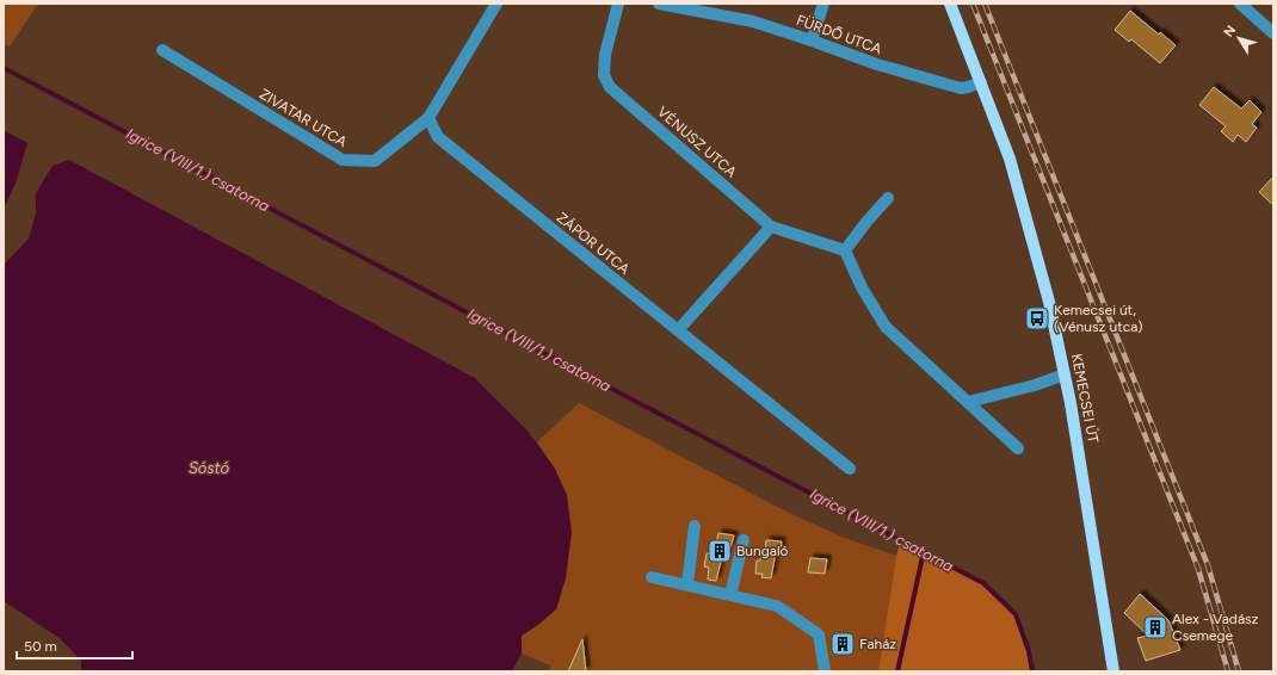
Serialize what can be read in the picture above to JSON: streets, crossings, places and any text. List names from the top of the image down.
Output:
{
  "streets": {
    "main road": ["KEMECSEI ÚT"],
    "street": [
      "FÜRDŐ UTCA",
      "ZIVATAR UTCA",
      "VÉNUSZ UTCA",
      "ZÁPOR UTCA"
    ]
  },
  "crossings": [
    ["FÜRDŐ UTCA", "KEMECSEI ÚT"],
    ["ZIVATAR UTCA", "ZÁPOR UTCA"]
  ],
  "water": ["Igrice (VIII/1.) csatorna", "Sóstó"],
  "places": {
    "bus stop": ["Kemecsei út, (Vénusz utca)"],
    "building": ["Bungaló", "Alex - Vadász Csemege", "Faház"]
  },
  "scale_bar": "50 m",
  "north": "top left"
}
